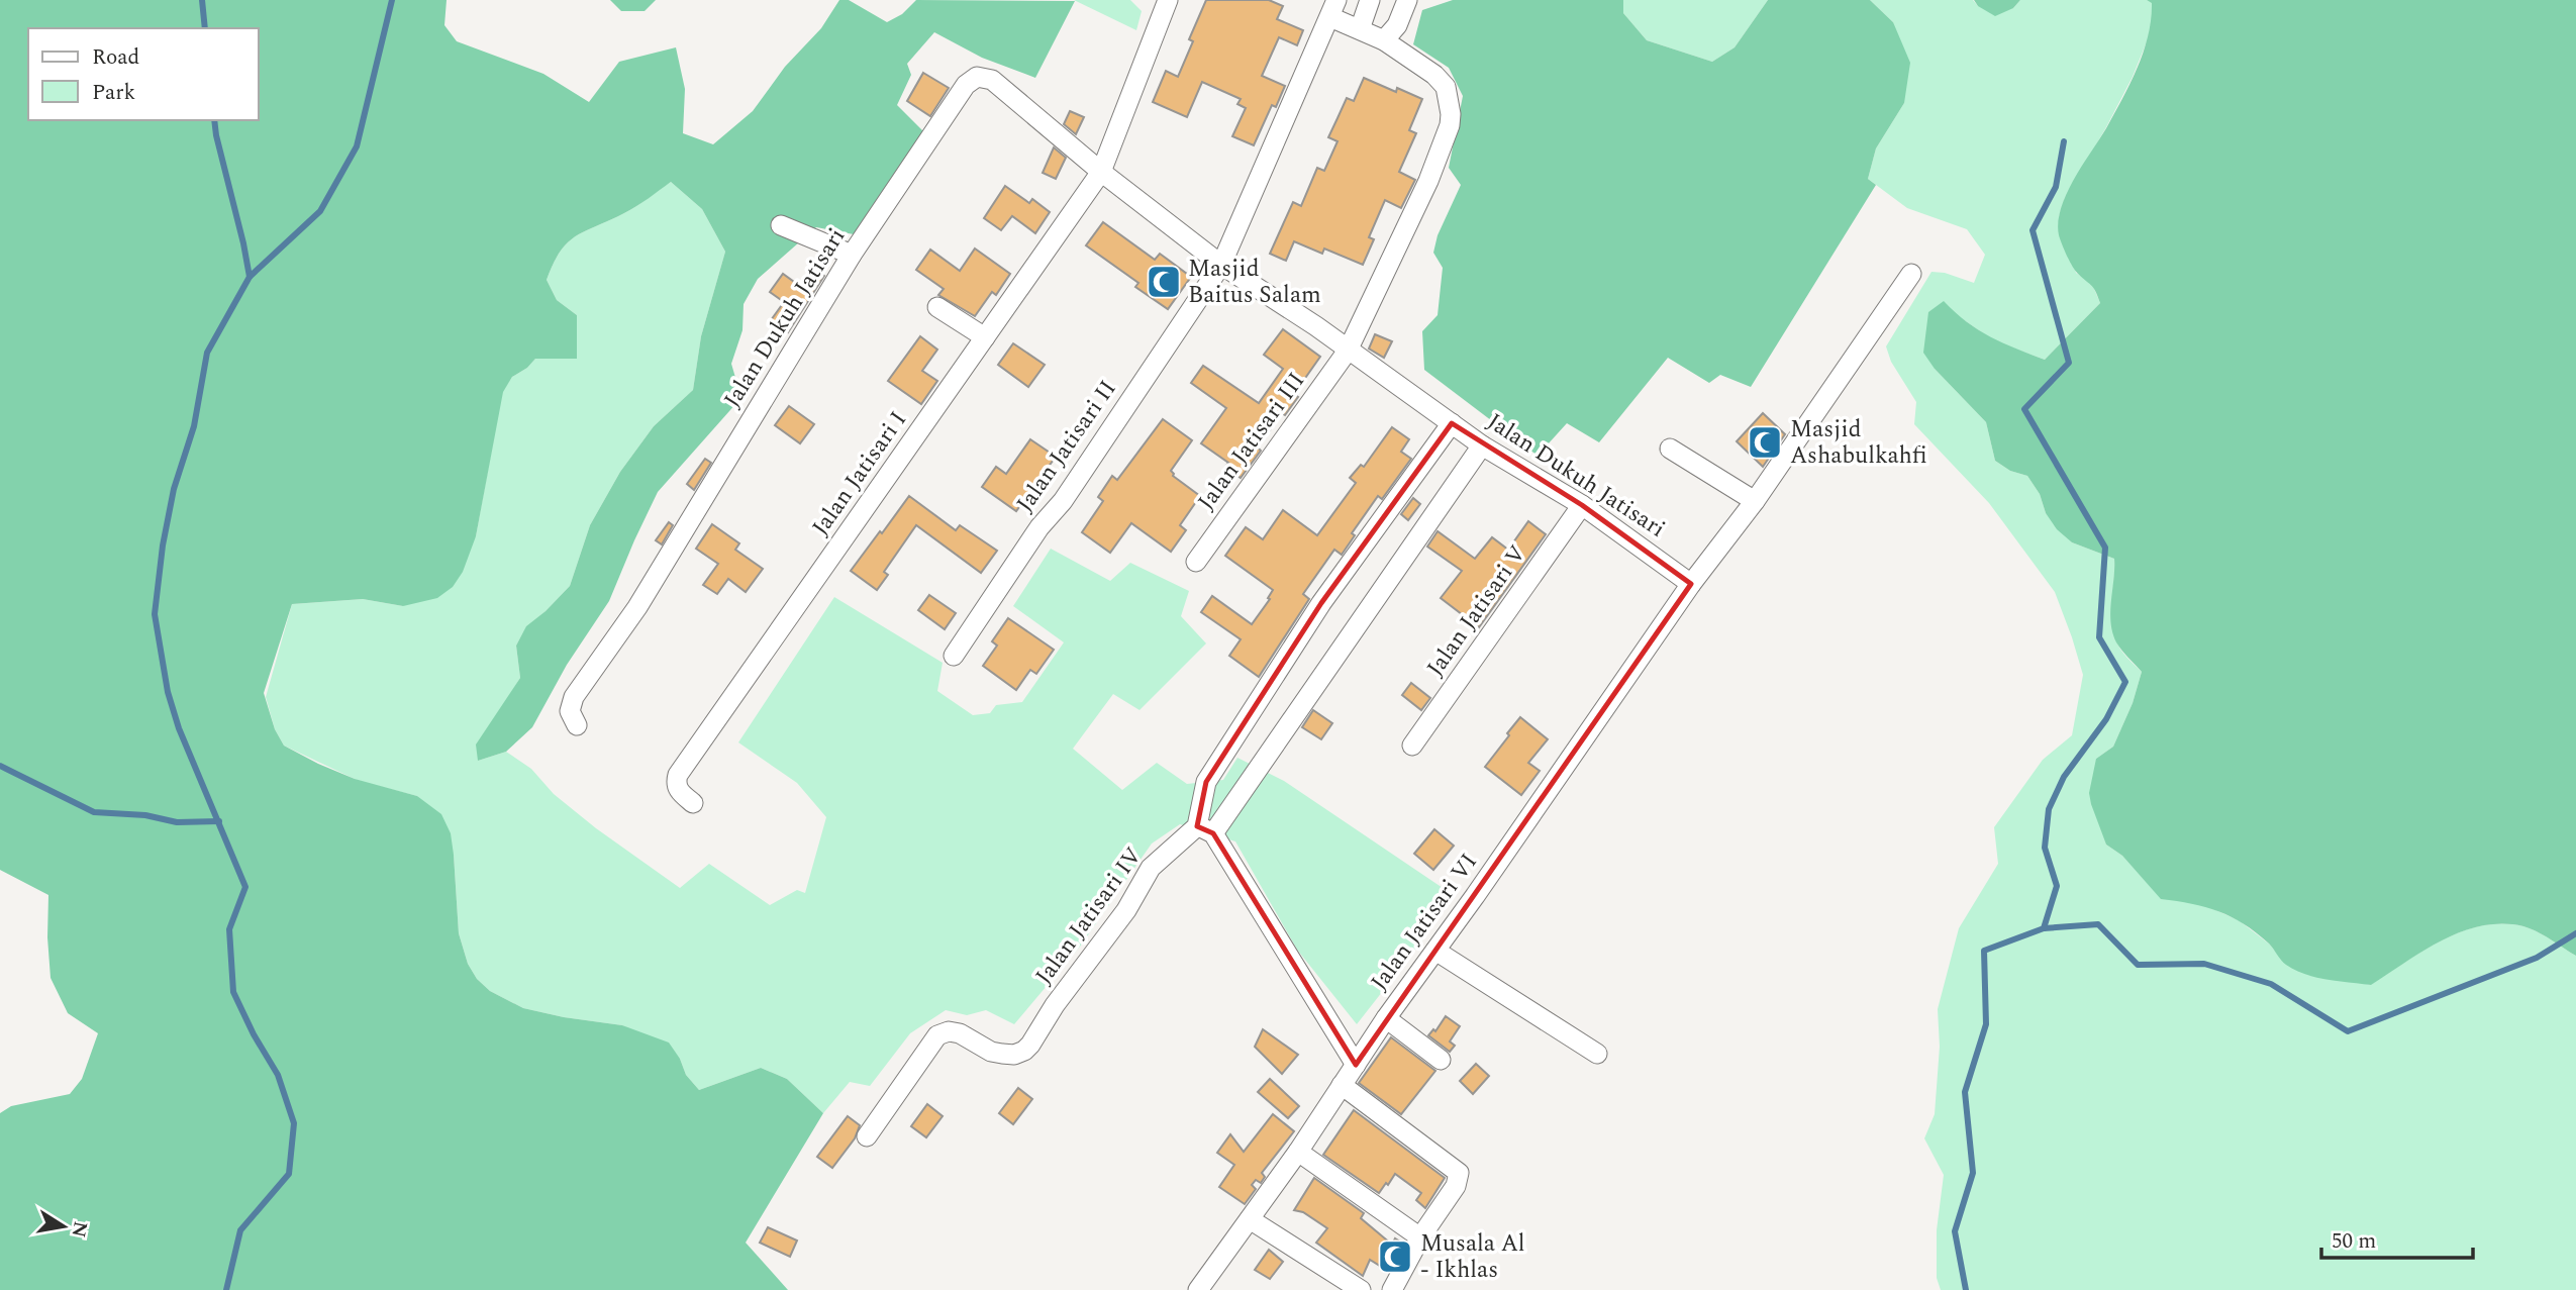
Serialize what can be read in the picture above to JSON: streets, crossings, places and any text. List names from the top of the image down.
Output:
{
  "streets": {
    "street": [
      "Jalan Dukuh Jatisari",
      "Jalan Jatisari III",
      "Jalan Jatisari II",
      "Jalan Jatisari I",
      "Jalan Jatisari V",
      "Jalan Jatisari IV",
      "Jalan Jatisari VI"
    ]
  },
  "crossings": [
    ["Jalan Dukuh Jatisari", "Jalan Jatisari III"],
    ["Jalan Dukuh Jatisari", "Jalan Jatisari II"],
    ["Jalan Dukuh Jatisari", "Jalan Jatisari I"],
    ["Jalan Dukuh Jatisari", "Jalan Jatisari V"],
    ["Jalan Dukuh Jatisari", "Jalan Jatisari IV"],
    ["Jalan Dukuh Jatisari", "Jalan Jatisari VI"]
  ],
  "places": {
    "mosque": ["Masjid Baitus Salam", "Masjid Ashabulkahfi", "Musala Al - Ikhlas"]
  },
  "legend": ["Road", "Park"],
  "scale_bar": "50 m",
  "north": "right"
}
